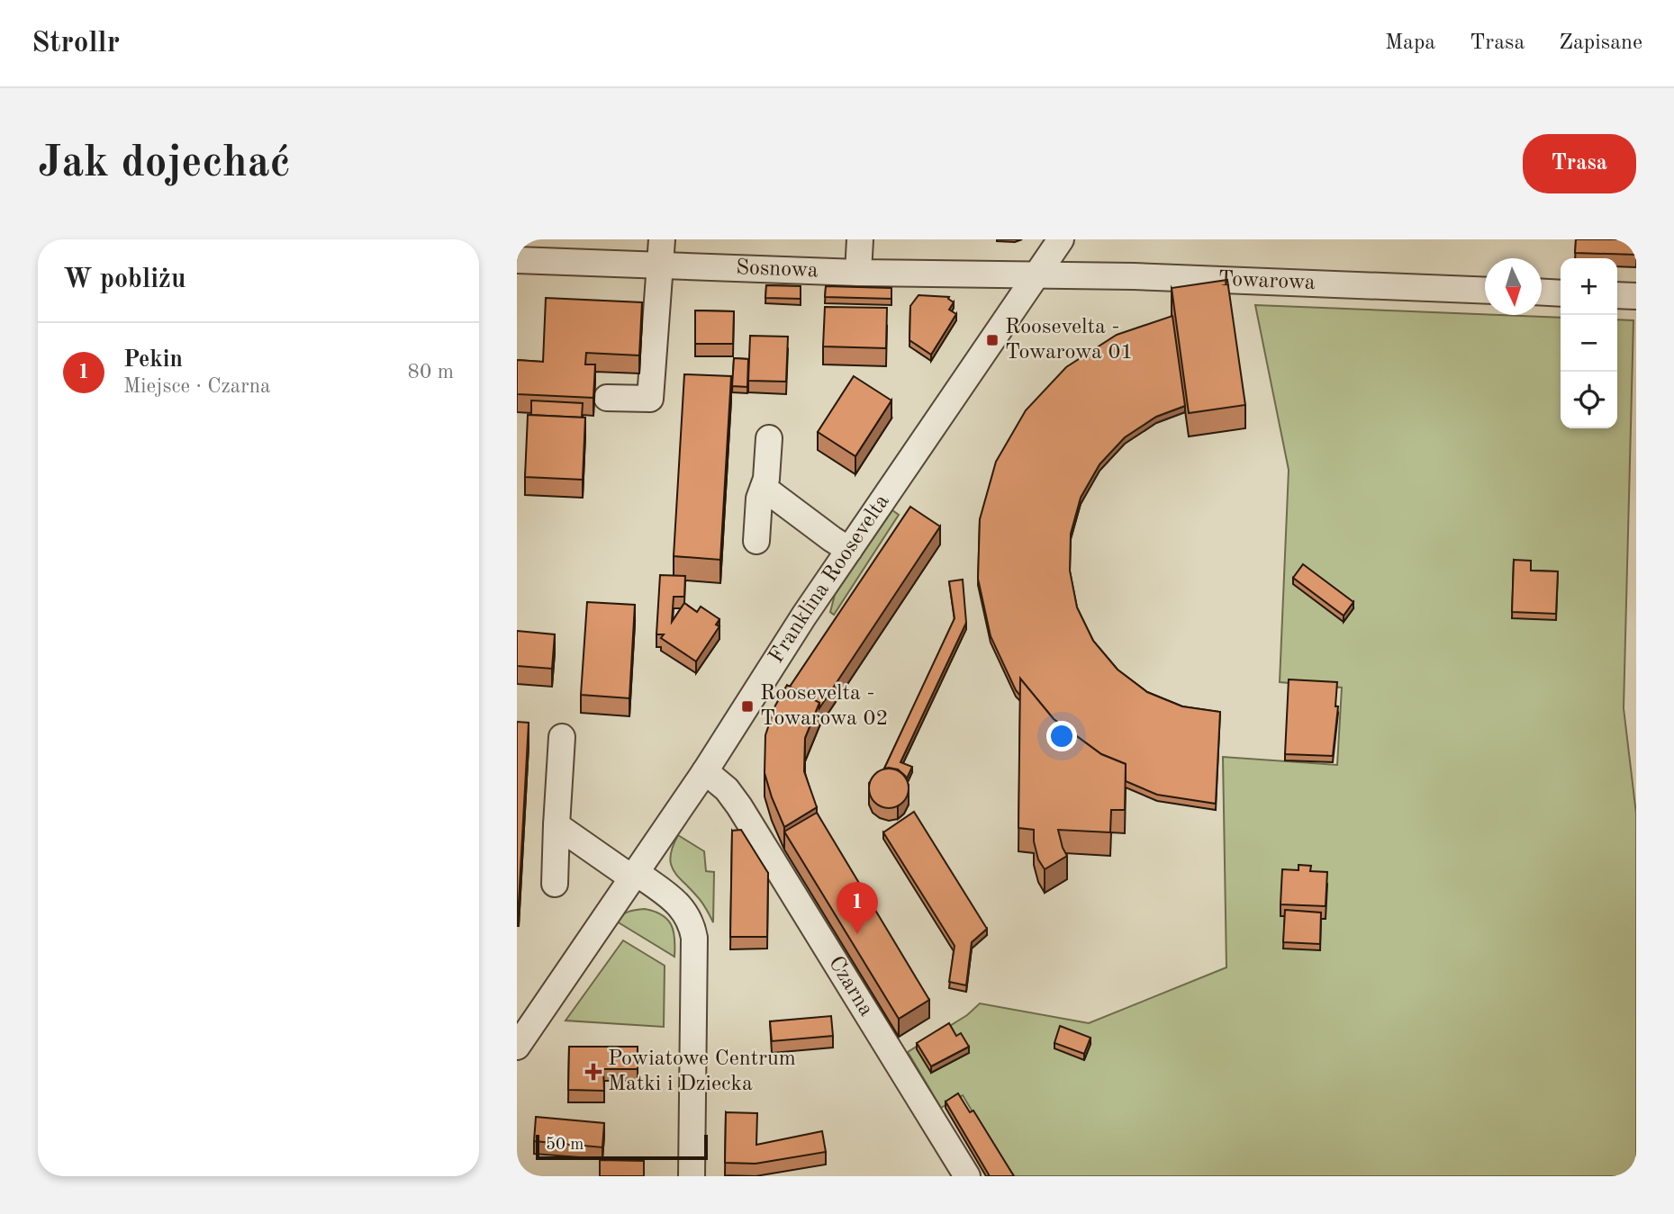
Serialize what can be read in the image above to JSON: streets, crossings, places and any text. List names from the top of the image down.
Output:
{
  "streets": {
    "street": [
      "Sosnowa",
      "Towarowa",
      "Franklina Roosevelta",
      "Czarna"
    ]
  },
  "crossings": [
    ["Sosnowa", "Towarowa"],
    ["Sosnowa", "Franklina Roosevelta"],
    ["Towarowa", "Franklina Roosevelta"],
    ["Franklina Roosevelta", "Czarna"]
  ],
  "places": {
    "transit": ["Roosevelta - Towarowa 01", "Roosevelta - Towarowa 02"],
    "health": ["Powiatowe Centrum Matki i Dziecka"]
  },
  "scale_bar": "50 m",
  "north": "bottom",
  "page": {
    "header": "Strollr",
    "nav": ["Mapa", "Trasa", "Zapisane"],
    "buttons": "Trasa",
    "title": "Jak dojechać",
    "heading": "W pobliżu",
    "map_buttons": ["+", "−"],
    "list": [
      {
        "mark": "1",
        "name": "Pekin",
        "note": "Miejsce · Czarna",
        "value": "80 m"
      }
    ],
    "pins": "1",
    "scale": "50 m"
  }
}
